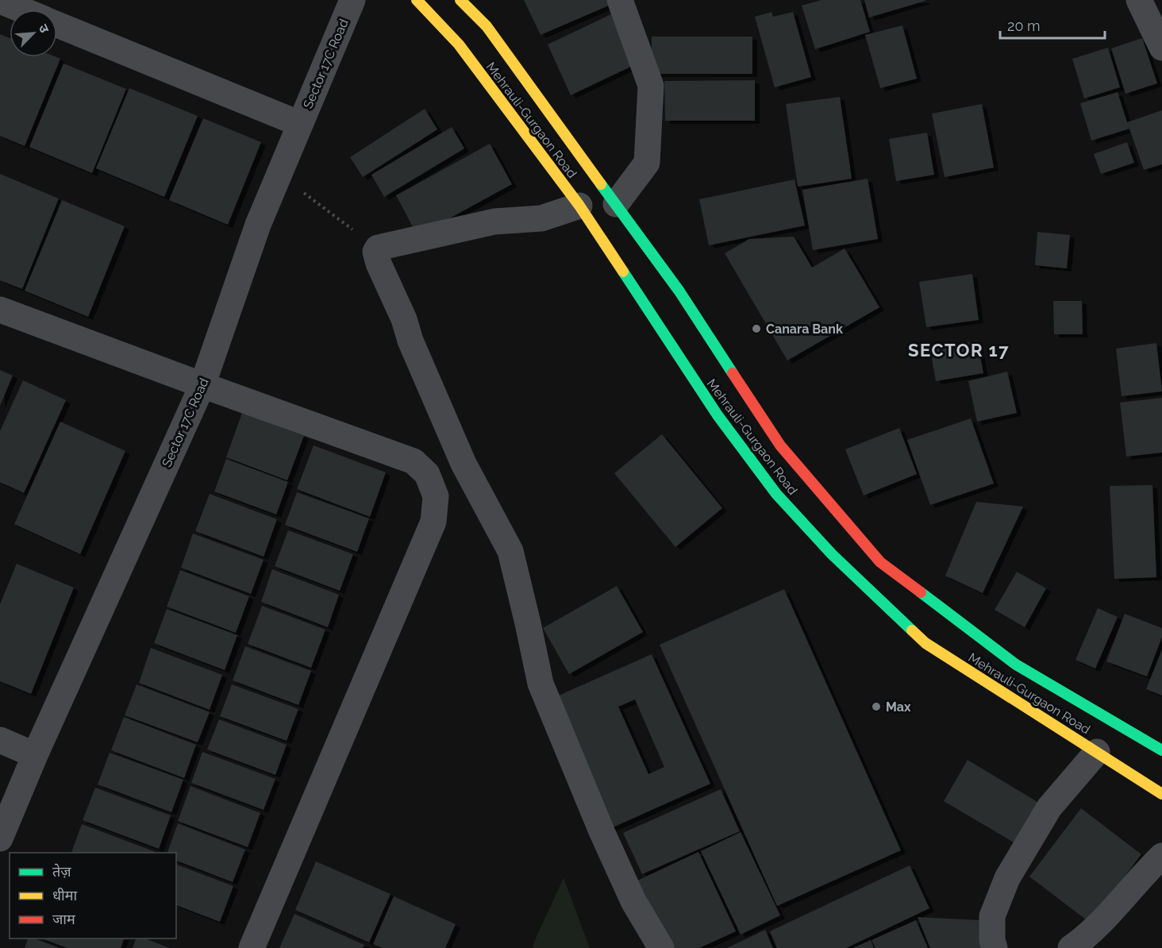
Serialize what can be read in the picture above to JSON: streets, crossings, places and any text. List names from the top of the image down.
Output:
{
  "streets": {
    "main road": ["Mehrauli-Gurgaon Road"],
    "street": ["Sector 17C Road"]
  },
  "districts": ["SECTOR 17"],
  "places": ["Canara Bank", "Max"],
  "legend": ["तेज़", "धीमा", "जाम"],
  "scale_bar": "20 m",
  "north": "top right"
}
